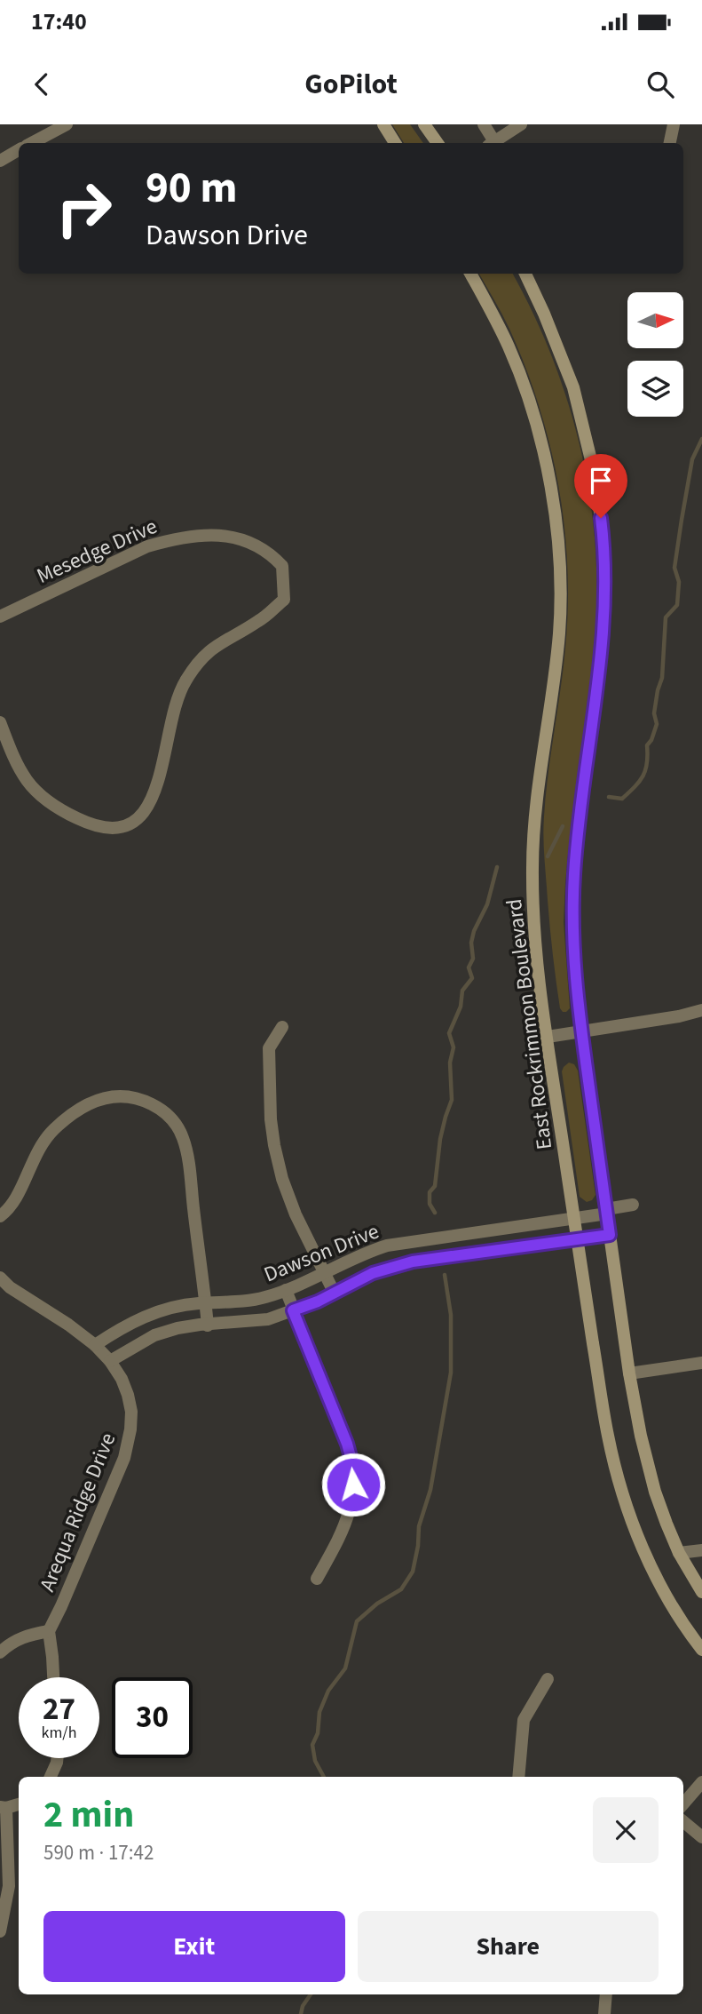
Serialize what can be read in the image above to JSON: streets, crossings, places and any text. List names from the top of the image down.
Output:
{
  "streets": {
    "main road": ["East Rockrimmon Boulevard"],
    "street": ["Mesedge Drive", "Dawson Drive", "Arequa Ridge Drive"]
  },
  "crossings": [
    ["East Rockrimmon Boulevard", "Dawson Drive"],
    ["Dawson Drive", "Arequa Ridge Drive"]
  ],
  "north": "right",
  "page": {
    "status": "17:40",
    "header": "GoPilot",
    "turn": ["90 m", "Dawson Drive"],
    "speed": "27 km/h",
    "limit": "30",
    "heading": ["2 min", "590 m · 17:42"],
    "buttons": ["Exit", "Share"]
  }
}
